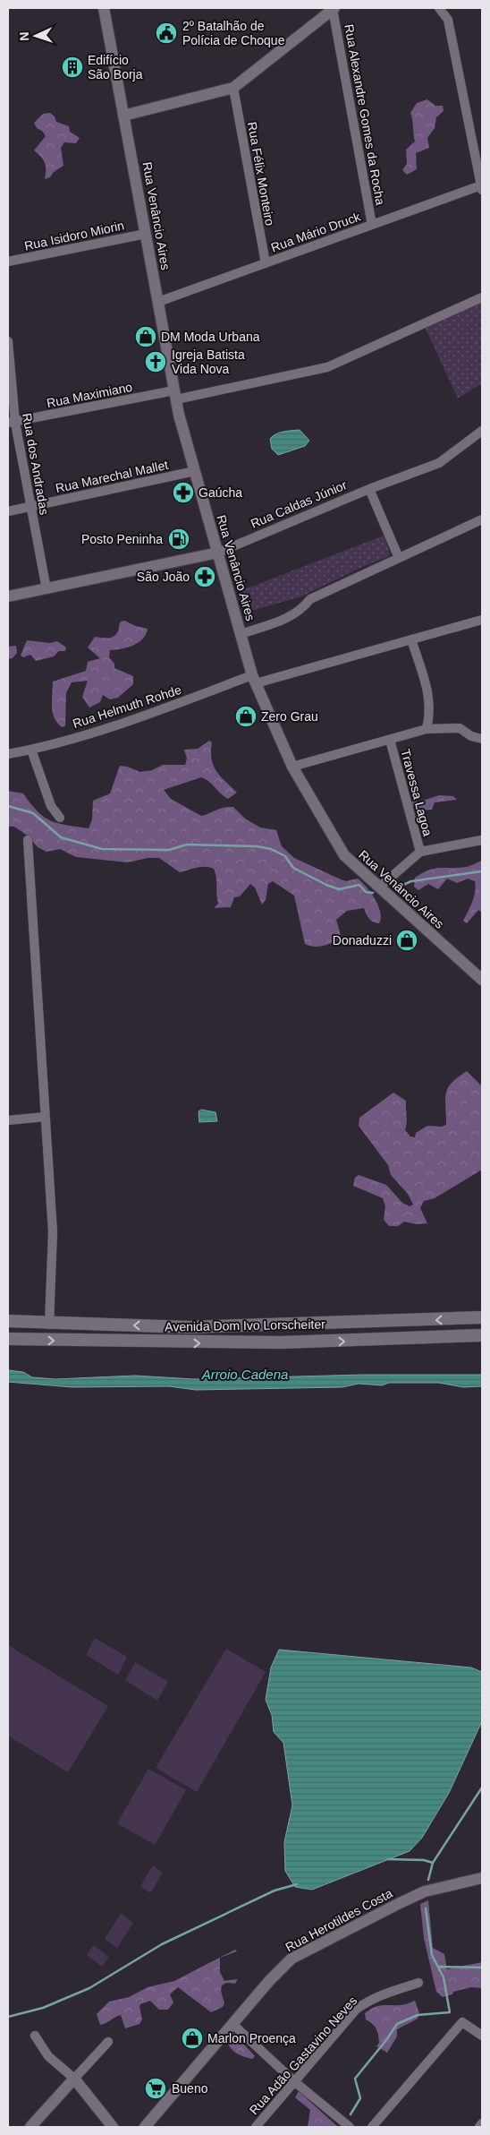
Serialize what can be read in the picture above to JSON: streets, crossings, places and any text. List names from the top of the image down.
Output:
{
  "streets": {
    "main road": ["Avenida Dom Ivo Lorscheiter"],
    "street": [
      "Rua Alexandre Gomes da Rocha",
      "Rua Félix Monteiro",
      "Rua Venâncio Aires",
      "Rua Mário Druck",
      "Rua Isidoro Miorin",
      "Rua Maximiano",
      "Rua dos Andradas",
      "Rua Marechal Mallet",
      "Rua Caldas Júnior",
      "Rua Helmuth Rohde",
      "Travessa Lagoa",
      "Rua Herotildes Costa",
      "Rua Adão Gastavino Neves"
    ]
  },
  "crossings": [
    ["Rua Alexandre Gomes da Rocha", "Rua Mário Druck"],
    ["Rua Félix Monteiro", "Rua Mário Druck"],
    ["Rua Venâncio Aires", "Rua Mário Druck"],
    ["Rua Venâncio Aires", "Rua Isidoro Miorin"],
    ["Rua Venâncio Aires", "Rua Maximiano"],
    ["Rua Venâncio Aires", "Rua Marechal Mallet"],
    ["Rua Venâncio Aires", "Rua Caldas Júnior"],
    ["Rua Venâncio Aires", "Rua Helmuth Rohde"],
    ["Rua Maximiano", "Rua dos Andradas"],
    ["Rua dos Andradas", "Rua Marechal Mallet"],
    ["Rua dos Andradas", "Rua Caldas Júnior"]
  ],
  "water": ["Arroio Cadena"],
  "places": {
    "public building": ["2º Batalhão de Polícia de Choque"],
    "building": ["Edifício São Borja"],
    "shop": [
      "DM Moda Urbana",
      "Zero Grau",
      "Donaduzzi",
      "Marlon Proença"
    ],
    "church": ["Igreja Batista Vida Nova"],
    "pharmacy": ["Gaúcha", "São João"],
    "fuel station": ["Posto Peninha"],
    "supermarket": ["Bueno"]
  },
  "north": "left"
}
